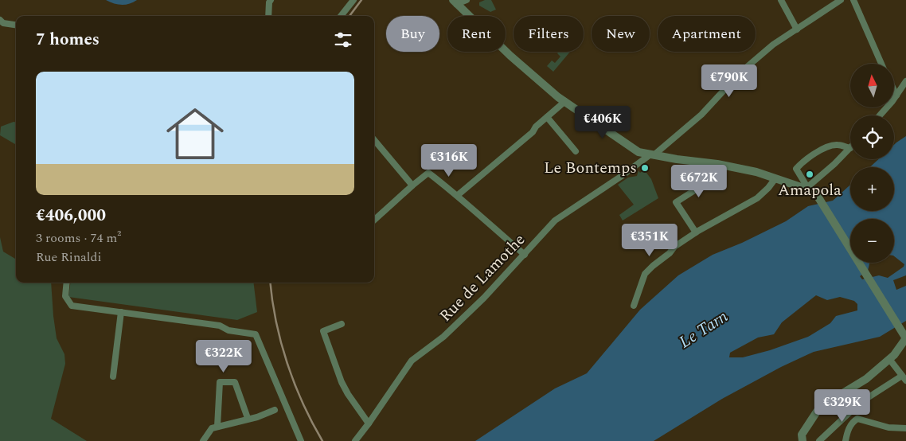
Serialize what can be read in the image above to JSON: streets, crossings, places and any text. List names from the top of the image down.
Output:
{
  "streets": {
    "street": ["Rue de Lamothe"]
  },
  "water": ["Le Tarn"],
  "places": ["Le Bontemps", "Amapola"],
  "north": "top",
  "page": {
    "chip": [
      "Buy",
      "Rent",
      "Filters",
      "New",
      "Apartment"
    ],
    "heading": "7 homes",
    "map_buttons": ["+", "−"],
    "list": [
      {
        "name": "€406,000",
        "note": "3 rooms · 74 m² · Rue Rinaldi"
      }
    ],
    "price": [
      "€790K",
      "€406K",
      "€316K",
      "€672K",
      "€351K",
      "€322K",
      "€329K"
    ]
  }
}
